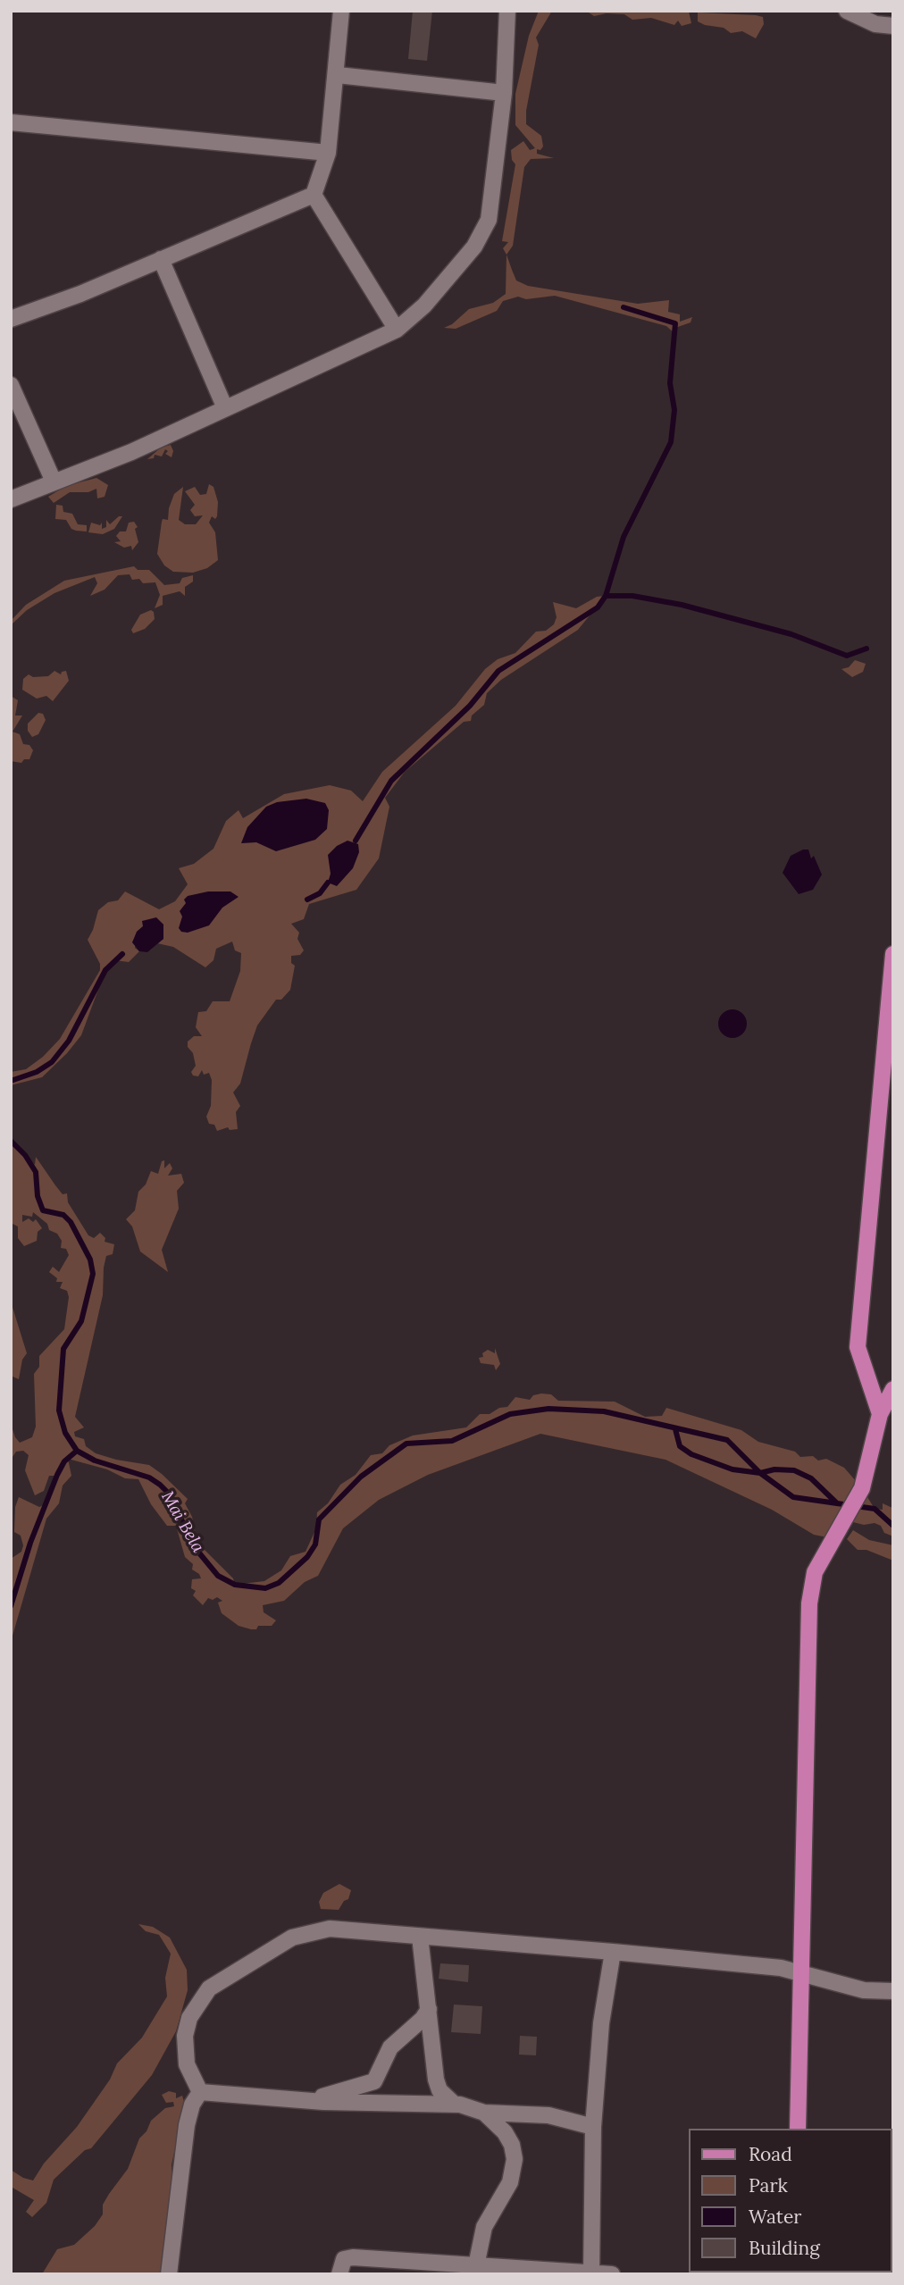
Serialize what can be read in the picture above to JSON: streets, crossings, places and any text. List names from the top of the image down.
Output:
{
  "water": ["Mai Bela"],
  "legend": [
    "Road",
    "Park",
    "Water",
    "Building"
  ]
}
